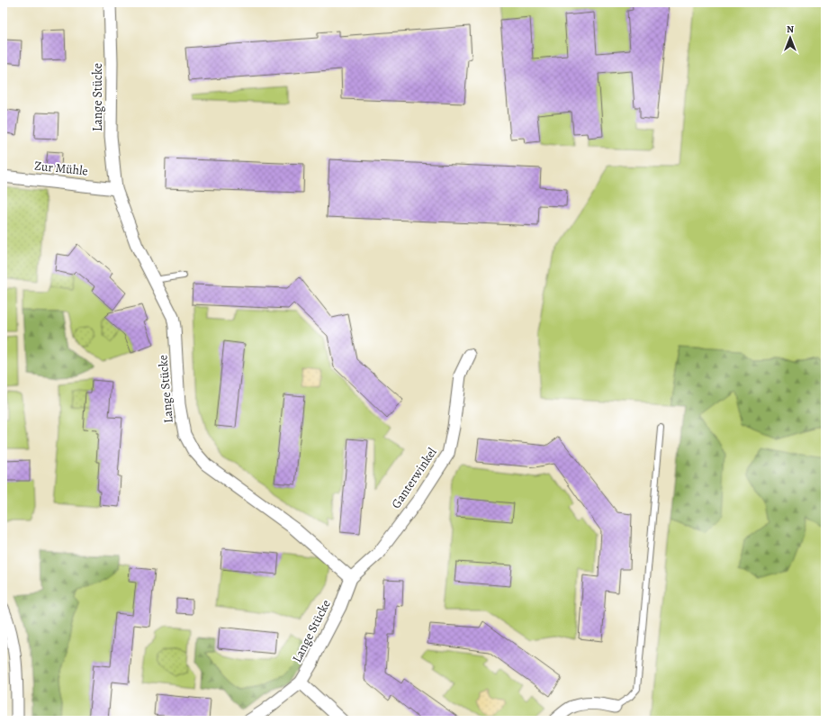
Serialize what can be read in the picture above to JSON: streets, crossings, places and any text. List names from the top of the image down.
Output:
{
  "streets": {
    "street": ["Lange Stücke", "Zur Mühle", "Ganterwinkel"]
  },
  "crossings": [
    ["Lange Stücke", "Zur Mühle"],
    ["Lange Stücke", "Ganterwinkel"]
  ],
  "north": "top"
}
